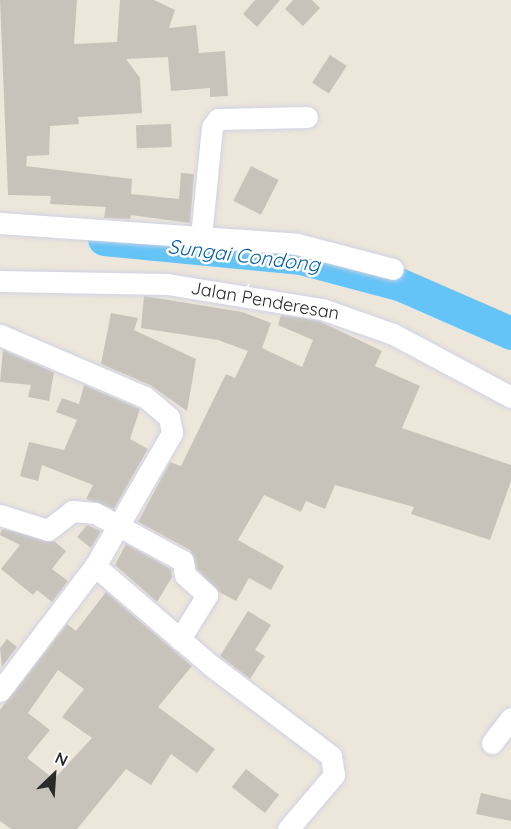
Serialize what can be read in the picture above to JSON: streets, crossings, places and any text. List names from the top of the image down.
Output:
{
  "streets": {
    "street": ["Jalan Penderesan"]
  },
  "water": ["Sungai Condong"],
  "north": "top right"
}
